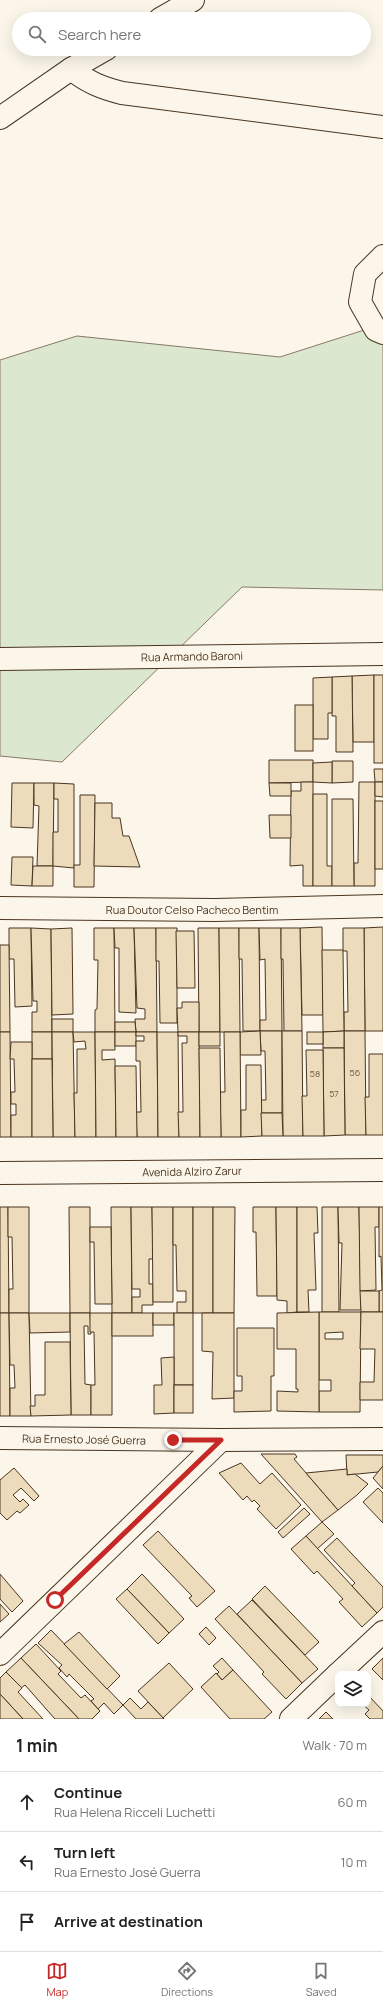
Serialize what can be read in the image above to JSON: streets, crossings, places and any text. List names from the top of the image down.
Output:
{
  "streets": {
    "street": [
      "Rua Armando Baroni",
      "Rua Doutor Celso Pacheco Bentim",
      "Avenida Alziro Zarur",
      "Rua Ernesto José Guerra"
    ]
  },
  "house_numbers": ["56", "58", "57"],
  "page": {
    "search": "Search here",
    "heading": ["1 min", "Walk · 70 m"],
    "list": [
      ["Continue", "Rua Helena Ricceli Luchetti", "60 m"],
      ["Turn left", "Rua Ernesto José Guerra", "10 m"],
      "Arrive at destination"
    ],
    "nav": ["Map", "Directions", "Saved"]
  }
}
